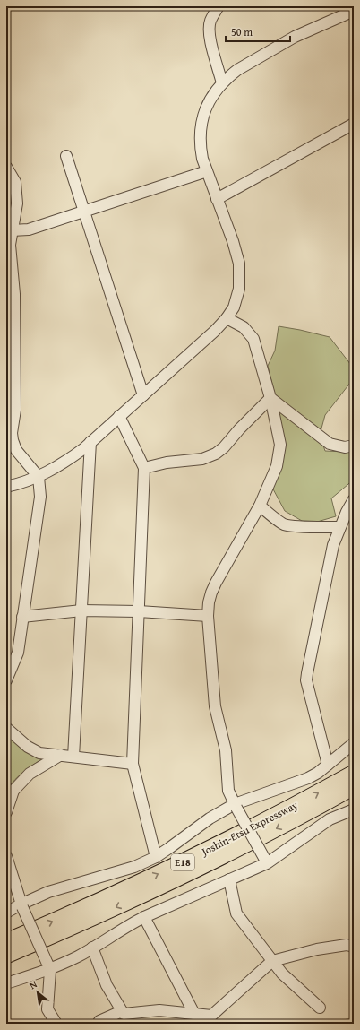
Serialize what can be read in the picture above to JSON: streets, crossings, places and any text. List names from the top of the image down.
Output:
{
  "streets": {
    "highway": ["Joshin-Etsu Expressway", "E18"]
  },
  "scale_bar": "50 m",
  "north": "top left"
}
